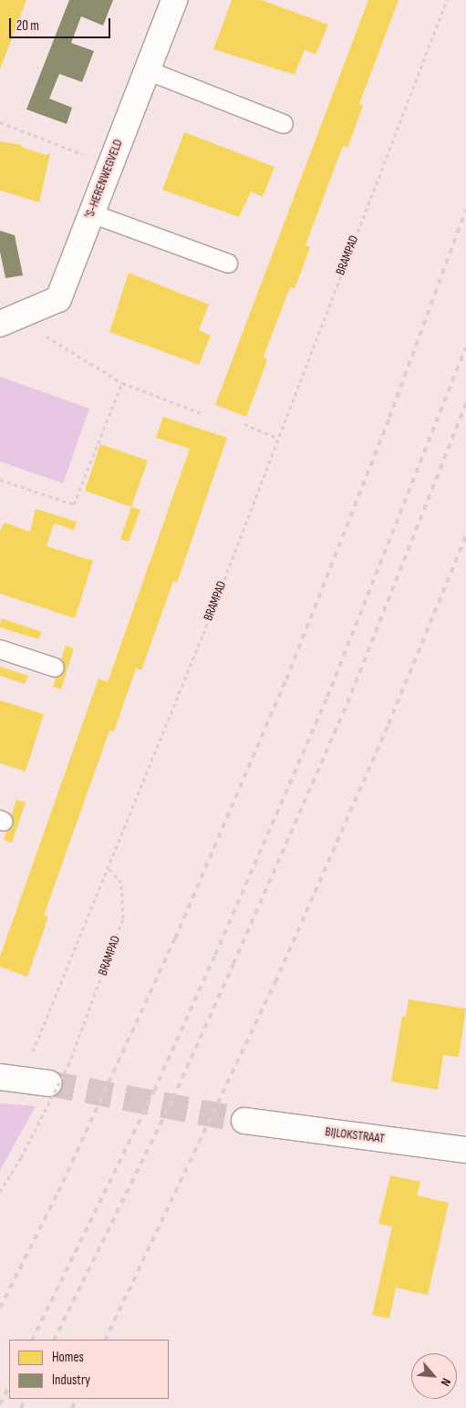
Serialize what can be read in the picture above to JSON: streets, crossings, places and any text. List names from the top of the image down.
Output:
{
  "streets": {
    "street": ["'S-HERENWEGVELD", "BIJLOKSTRAAT"],
    "path": ["BRAMPAD"]
  },
  "legend": ["Homes", "Industry"],
  "scale_bar": "20 m",
  "north": "bottom right"
}
